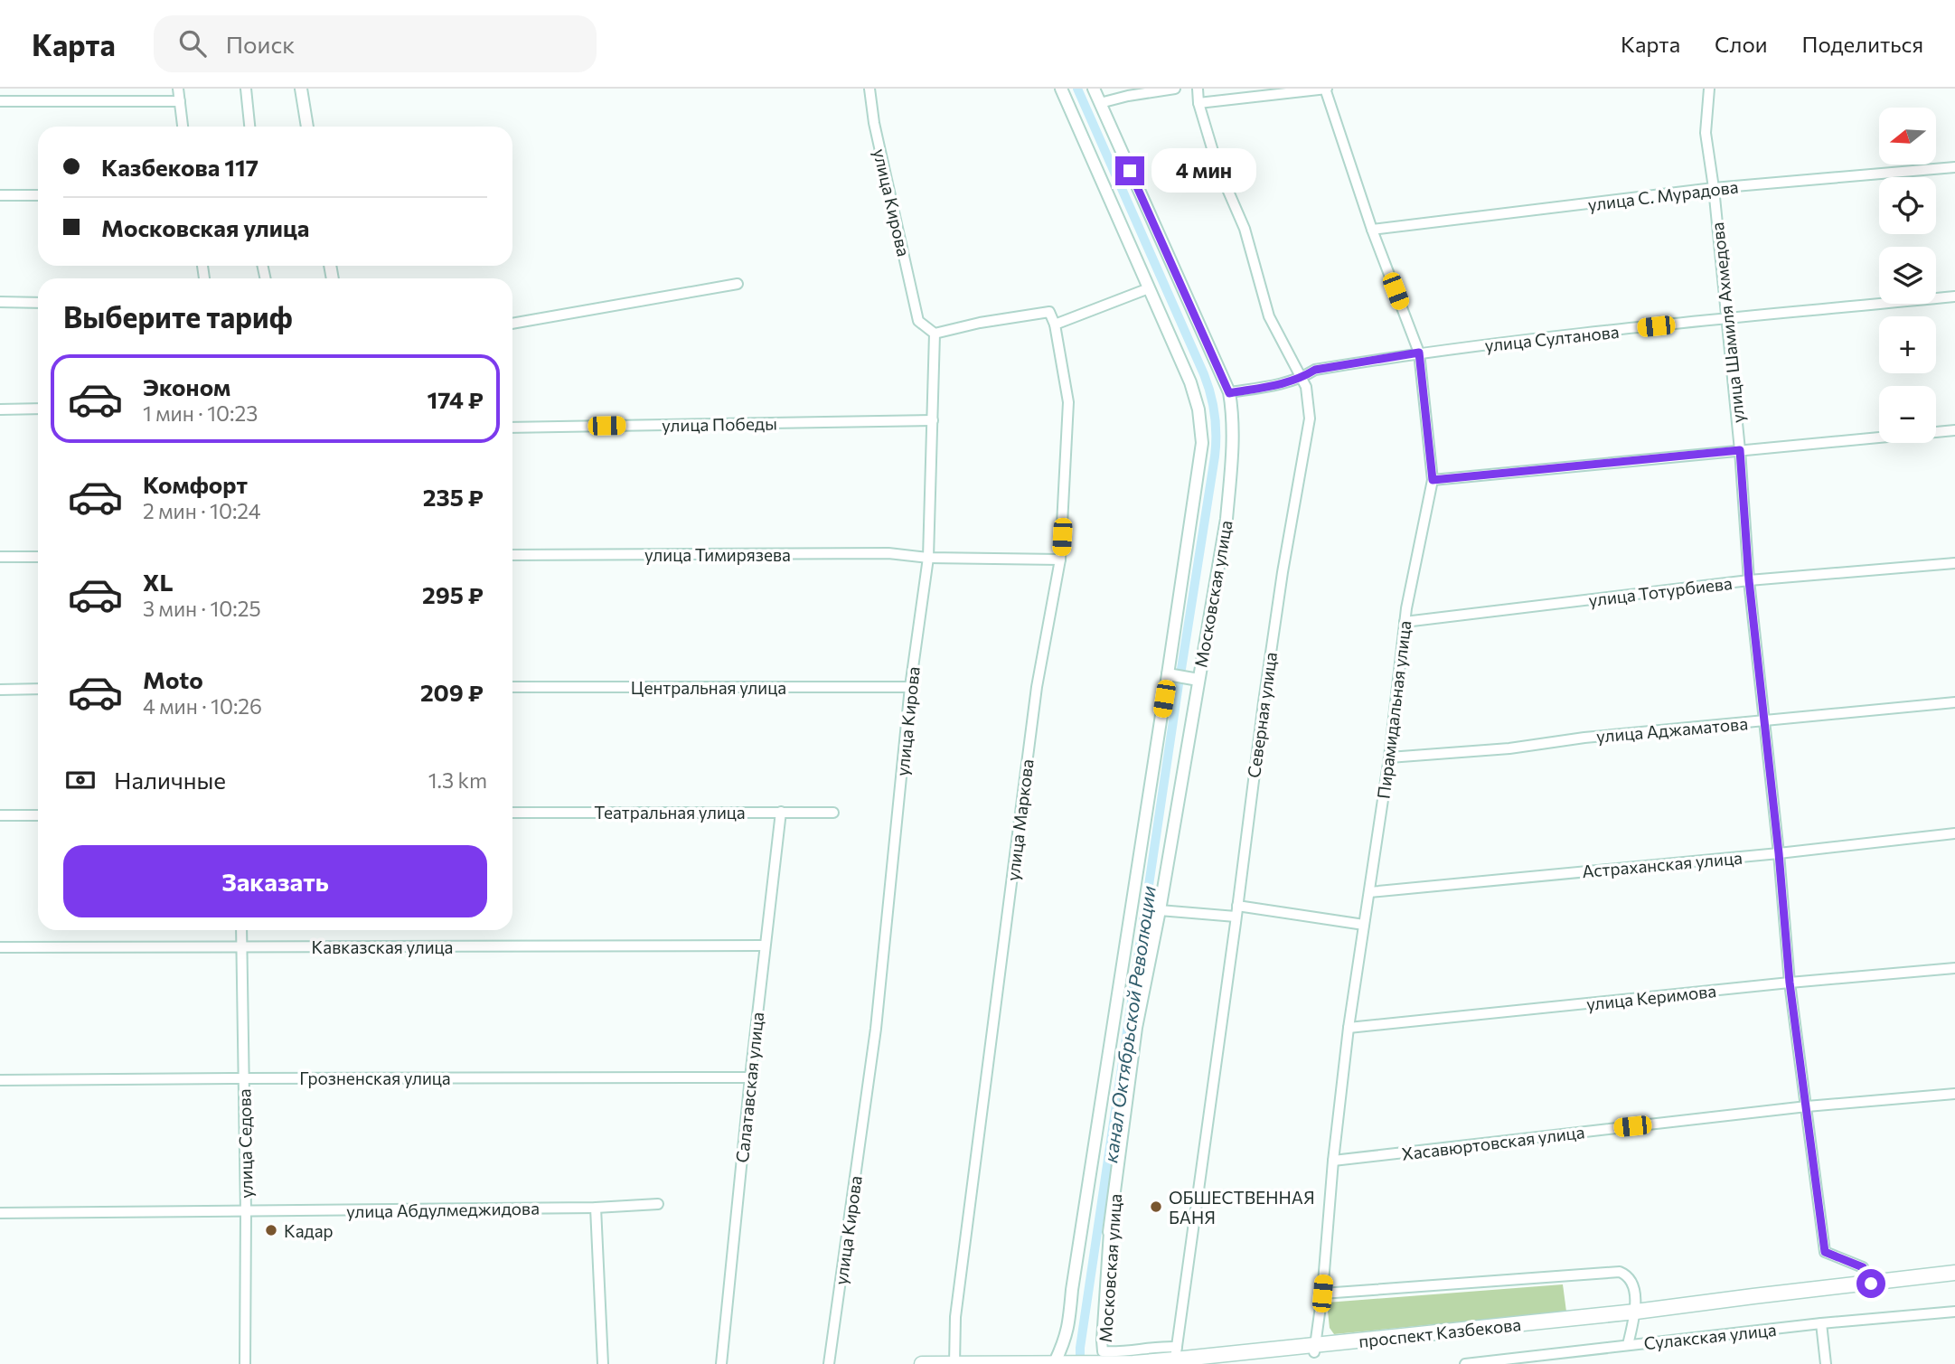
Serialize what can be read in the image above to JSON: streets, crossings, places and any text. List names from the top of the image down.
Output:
{
  "streets": {
    "highway": ["проспект Казбекова"],
    "main road": ["Московская улица"],
    "street": [
      "улица С. Мурадова",
      "улица Кирова",
      "улица Шамиля Ахмедова",
      "улица Султанова",
      "улица Победы",
      "улица Тимирязева",
      "улица Тотурбиева",
      "Центральная улица",
      "Пирамидальная улица",
      "Северная улица",
      "улица Аджаматова",
      "Театральная улица",
      "улица Маркова",
      "Астраханская улица",
      "Кавказская улица",
      "улица Керимова",
      "Грозненская улица",
      "Салатавская улица",
      "Хасавюртовская улица",
      "улица Седова",
      "улица Абдулмеджидова",
      "Сулакская улица"
    ]
  },
  "crossings": [
    ["улица С. Мурадова", "улица Шамиля Ахмедова"],
    ["улица С. Мурадова", "Пирамидальная улица"],
    ["улица Кирова", "улица Победы"],
    ["улица Кирова", "улица Тимирязева"],
    ["улица Кирова", "Центральная улица"],
    ["улица Шамиля Ахмедова", "улица Султанова"],
    ["улица Шамиля Ахмедова", "улица Тотурбиева"],
    ["улица Шамиля Ахмедова", "улица Аджаматова"],
    ["улица Шамиля Ахмедова", "Астраханская улица"],
    ["улица Шамиля Ахмедова", "улица Керимова"],
    ["улица Шамиля Ахмедова", "Хасавюртовская улица"],
    ["улица Шамиля Ахмедова", "проспект Казбекова"],
    ["улица Султанова", "Московская улица"],
    ["улица Султанова", "Пирамидальная улица"],
    ["улица Султанова", "Северная улица"],
    ["улица Тимирязева", "улица Маркова"],
    ["улица Тотурбиева", "Пирамидальная улица"],
    ["Московская улица", "Северная улица"],
    ["Московская улица", "проспект Казбекова"],
    ["Пирамидальная улица", "улица Аджаматова"],
    ["Пирамидальная улица", "Астраханская улица"],
    ["Пирамидальная улица", "улица Керимова"],
    ["Пирамидальная улица", "Хасавюртовская улица"],
    ["Пирамидальная улица", "проспект Казбекова"],
    ["Северная улица", "проспект Казбекова"],
    ["Театральная улица", "Салатавская улица"],
    ["улица Маркова", "проспект Казбекова"],
    ["Кавказская улица", "Салатавская улица"],
    ["Кавказская улица", "улица Седова"],
    ["Грозненская улица", "Салатавская улица"],
    ["Грозненская улица", "улица Седова"],
    ["улица Седова", "улица Абдулмеджидова"]
  ],
  "water": ["канал Октябрьской Революции"],
  "places": ["ОБШЕСТВЕННАЯ БАНЯ", "Кадар"],
  "north": "left",
  "page": {
    "header": "Карта",
    "search": "Поиск",
    "nav": ["Карта", "Слои", "Поделиться"],
    "map_buttons": ["+", "−"],
    "banner": ["Казбекова 117", "Московская улица"],
    "bubble": "4 мин",
    "heading": "Выберите тариф",
    "list": [
      {
        "name": "Эконом",
        "note": "1 мин · 10:23",
        "value": "174 ₽"
      },
      {
        "name": "Комфорт",
        "note": "2 мин · 10:24",
        "value": "235 ₽"
      },
      {
        "name": "XL",
        "note": "3 мин · 10:25",
        "value": "295 ₽"
      },
      {
        "name": "Moto",
        "note": "4 мин · 10:26",
        "value": "209 ₽"
      }
    ],
    "pay": ["Наличные", "1.3 km"],
    "buttons": "Заказать"
  }
}
